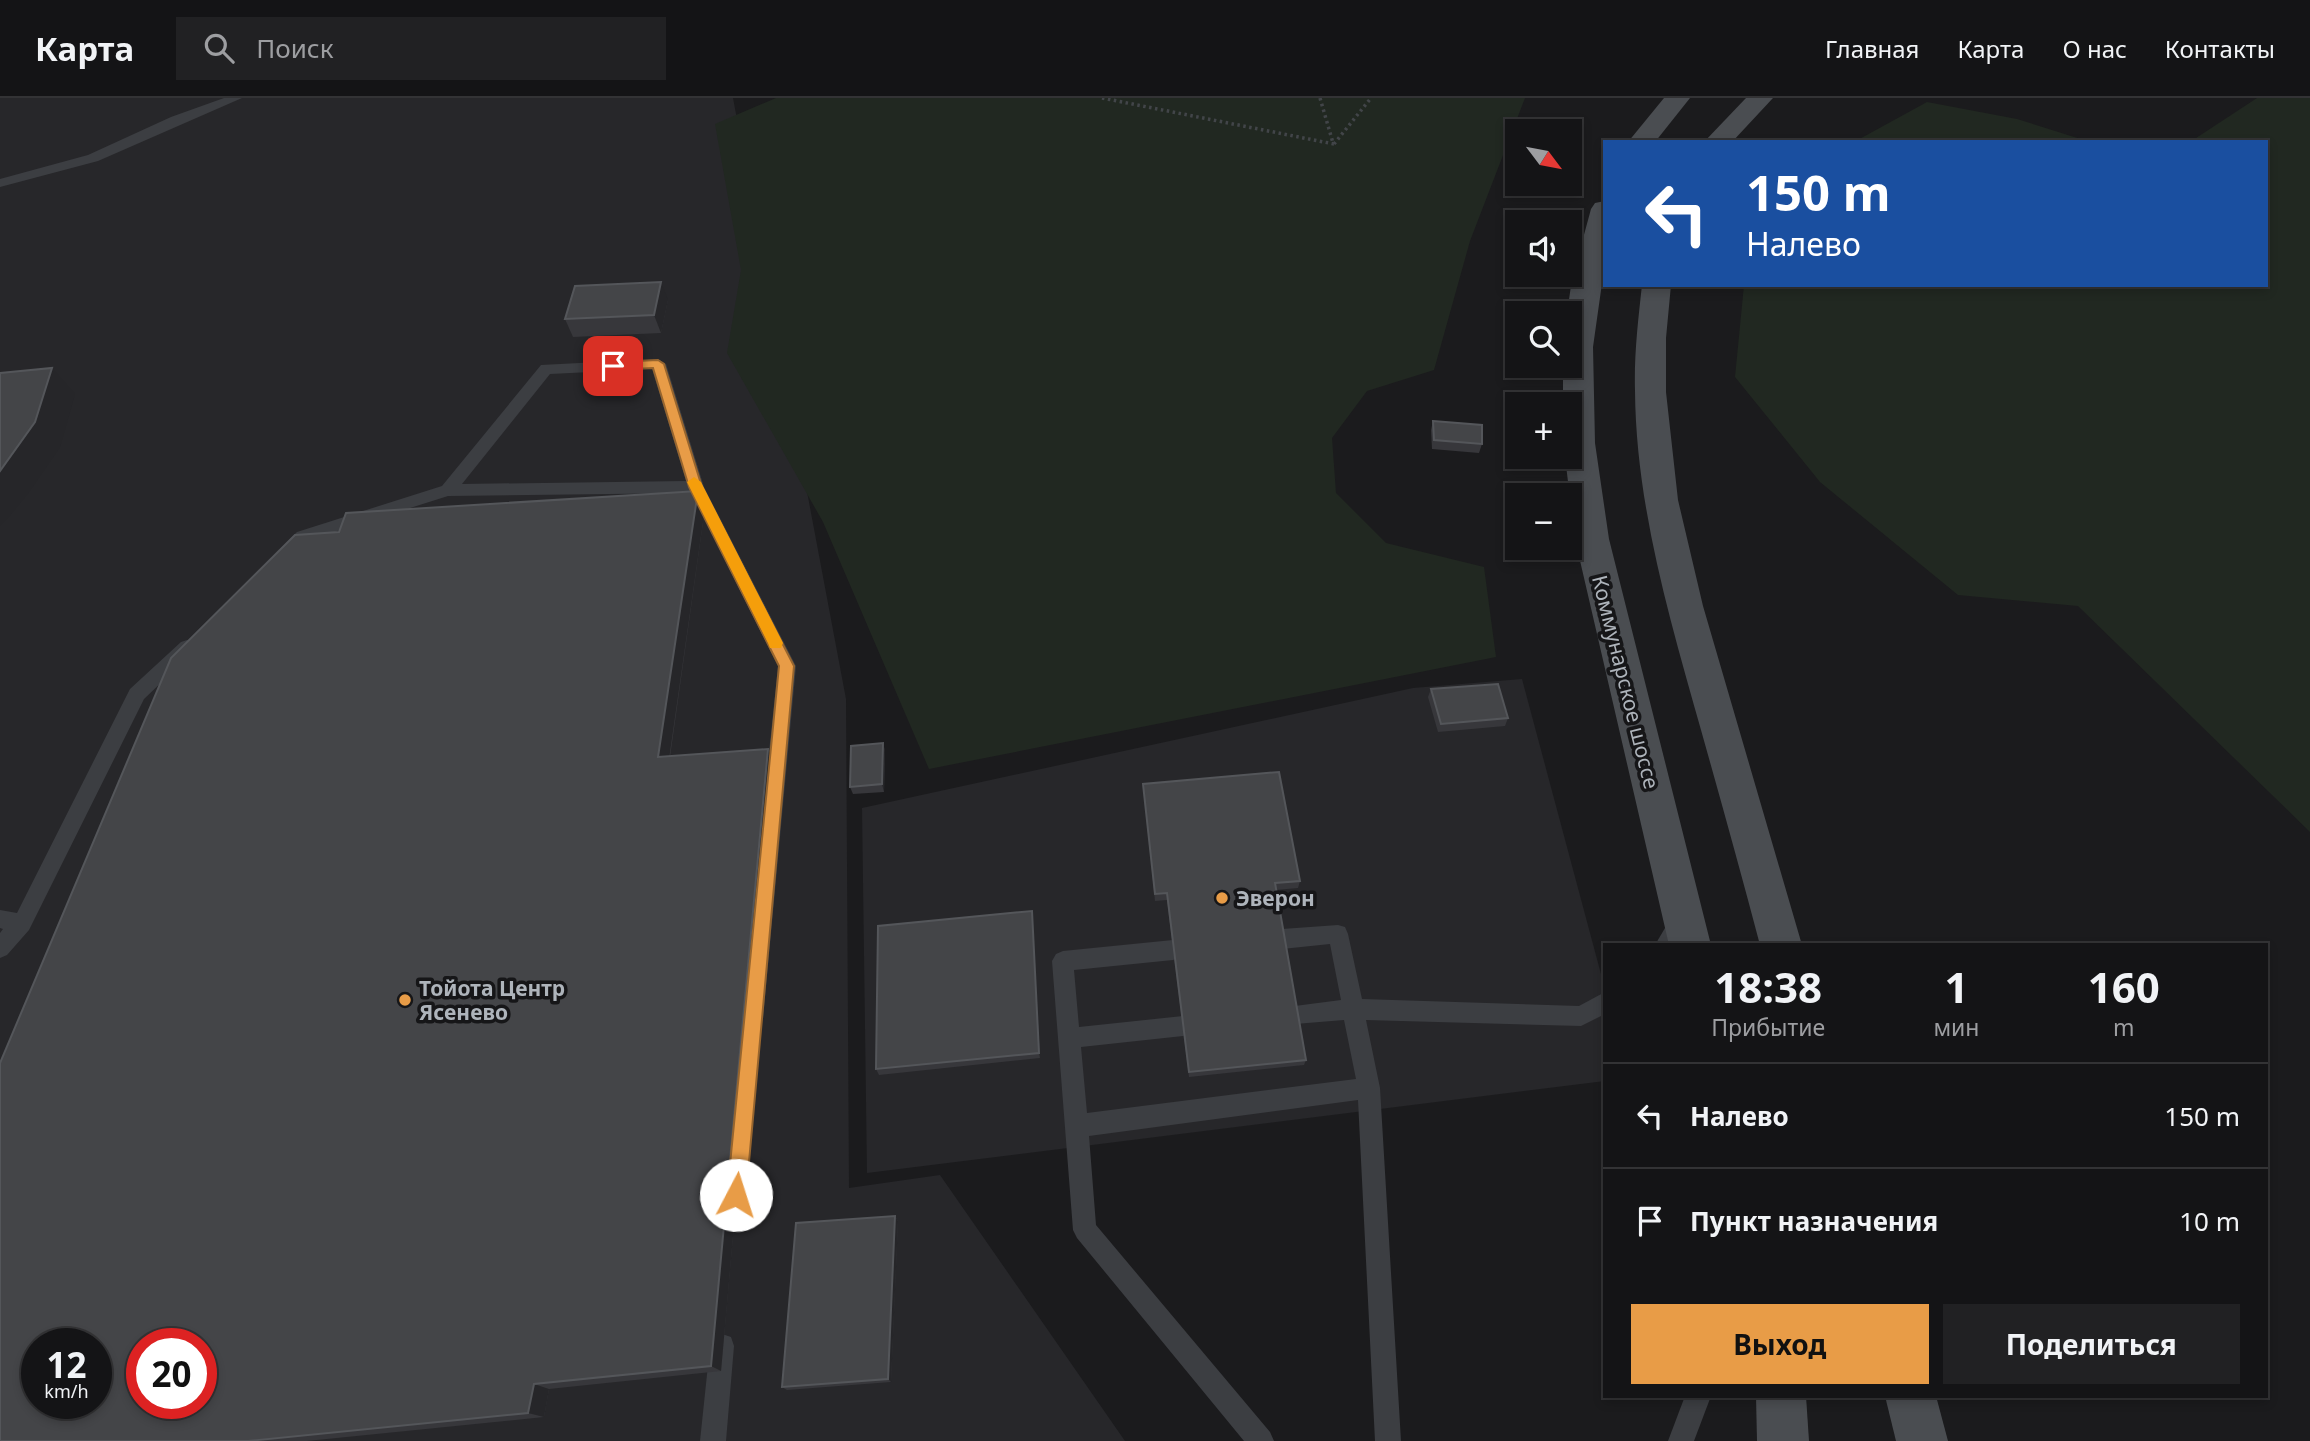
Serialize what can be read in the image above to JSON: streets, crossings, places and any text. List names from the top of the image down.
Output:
{
  "streets": {
    "main road": ["Коммунарское шоссе"]
  },
  "places": ["Эверон", "Тойота Центр Ясенево"],
  "north": "bottom right",
  "page": {
    "header": "Карта",
    "search": "Поиск",
    "nav": [
      "Главная",
      "Карта",
      "О нас",
      "Контакты"
    ],
    "map_buttons": ["+", "−"],
    "turn": ["150 m", "Налево"],
    "eta": [
      "18:38",
      "Прибытие",
      "1",
      "мин",
      "160",
      "m"
    ],
    "list": [
      {
        "name": "Налево",
        "value": "150 m"
      },
      {
        "name": "Пункт назначения",
        "value": "10 m"
      }
    ],
    "buttons": ["Выход", "Поделиться"],
    "speed": "12 km/h",
    "limit": "20"
  }
}
